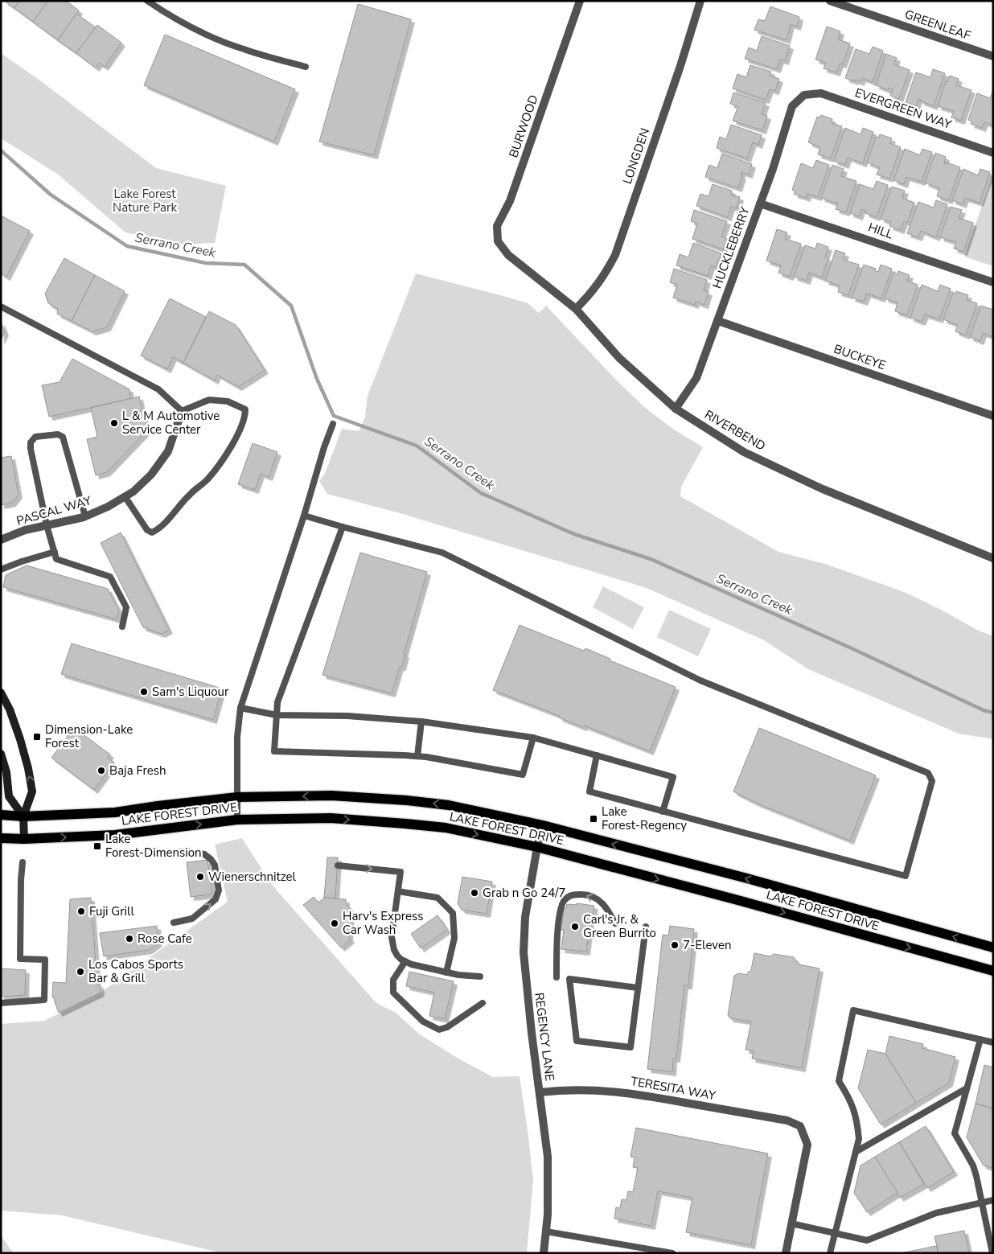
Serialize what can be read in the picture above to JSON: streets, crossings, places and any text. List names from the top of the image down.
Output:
{
  "streets": {
    "main road": ["LAKE FOREST DRIVE"],
    "street": [
      "GREENLEAF",
      "EVERGREEN WAY",
      "BURWOOD",
      "LONGDEN",
      "HILL",
      "HUCKLEBERRY",
      "BUCKEYE",
      "RIVERBEND",
      "PASCAL WAY",
      "REGENCY LANE",
      "TERESITA WAY"
    ]
  },
  "crossings": [
    ["EVERGREEN WAY", "HUCKLEBERRY"],
    ["BURWOOD", "RIVERBEND"],
    ["LONGDEN", "RIVERBEND"],
    ["HILL", "HUCKLEBERRY"],
    ["HUCKLEBERRY", "BUCKEYE"],
    ["HUCKLEBERRY", "RIVERBEND"],
    ["LAKE FOREST DRIVE", "REGENCY LANE"],
    ["REGENCY LANE", "TERESITA WAY"]
  ],
  "water": ["Serrano Creek"],
  "parks": ["Lake Forest Nature Park"],
  "places": {
    "other": [
      "L & M Automotive Service Center",
      "Sam's Liquour",
      "Baja Fresh",
      "Wienerschnitzel",
      "Grab n Go 24/7",
      "Fuji Grill",
      "Harv's Express Car Wash",
      "Carl's Jr. & Green Burrito",
      "Rose Cafe",
      "7-Eleven",
      "Los Cabos Sports Bar & Grill"
    ],
    "transit": ["Dimension-Lake Forest", "Lake Forest-Regency", "Lake Forest-Dimension"]
  }
}
